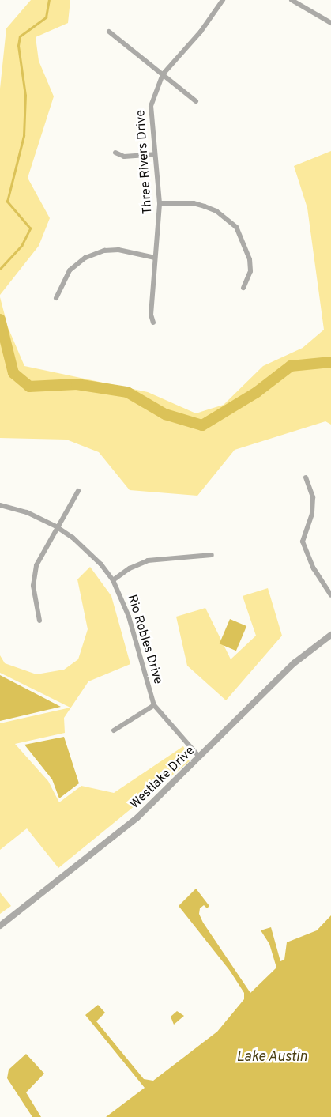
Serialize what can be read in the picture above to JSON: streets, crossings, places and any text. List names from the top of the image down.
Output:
{
  "streets": {
    "street": ["Three Rivers Drive", "Rio Robles Drive", "Westlake Drive"]
  },
  "crossings": [
    ["Rio Robles Drive", "Westlake Drive"]
  ],
  "water": ["Lake Austin"]
}
